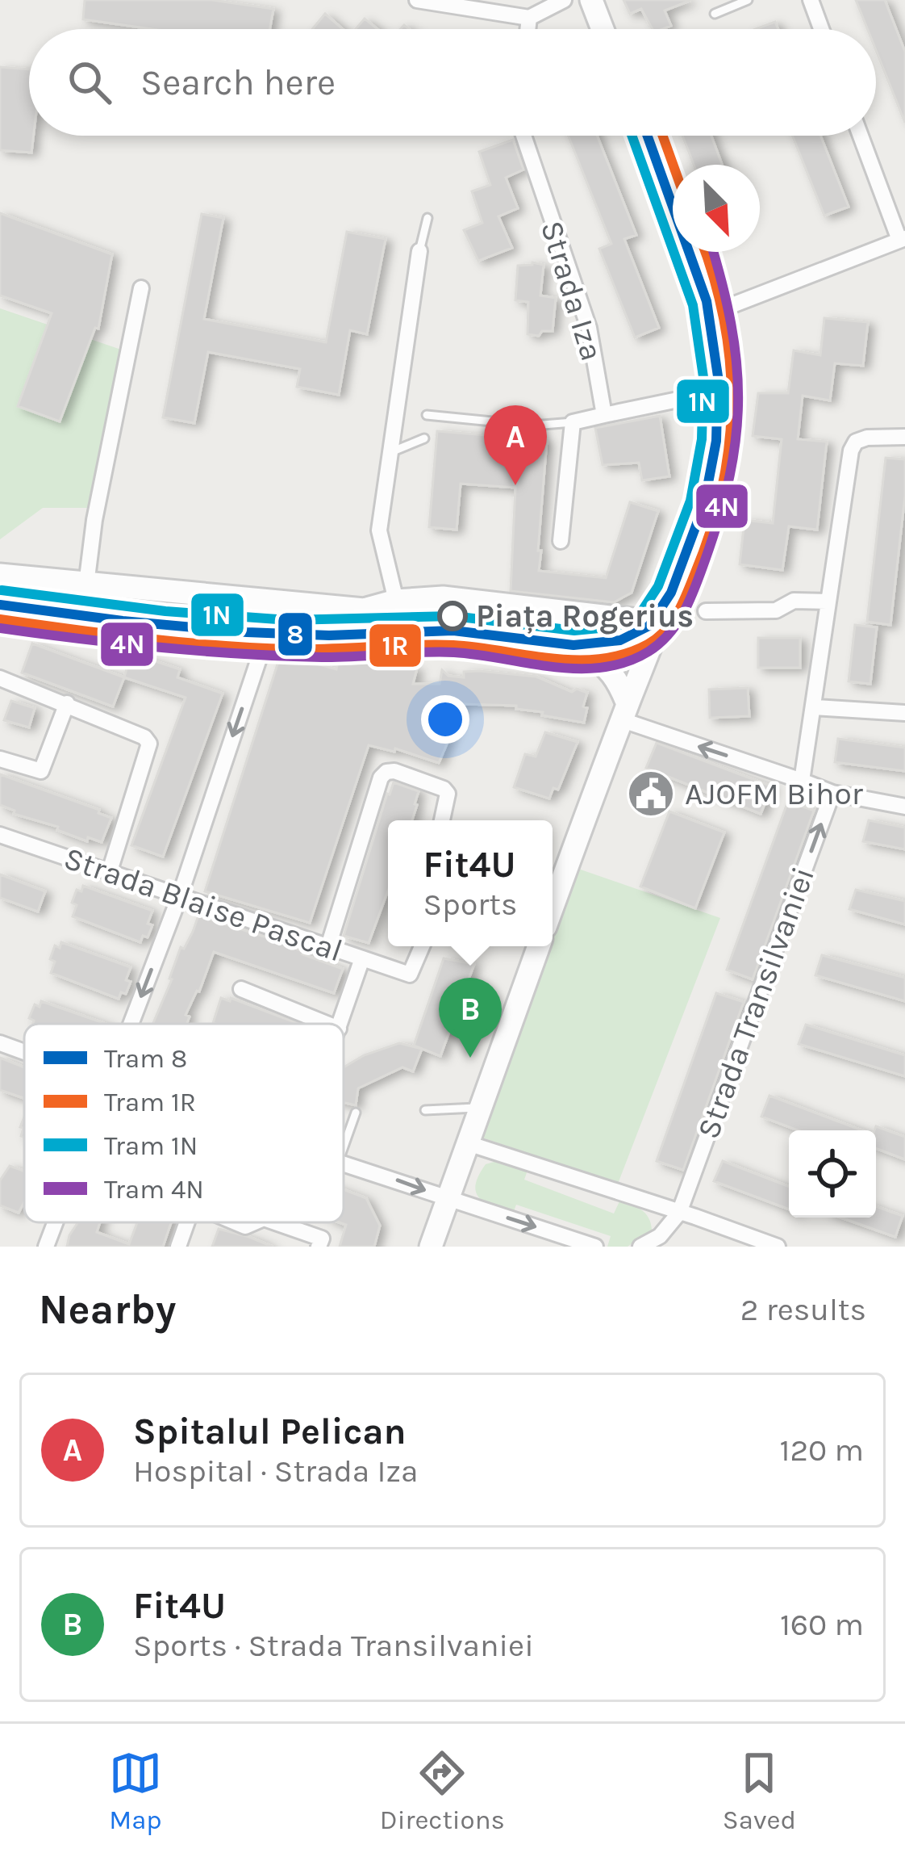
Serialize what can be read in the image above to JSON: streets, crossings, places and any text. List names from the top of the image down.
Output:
{
  "streets": {
    "street": ["Strada Iza", "Strada Blaise Pascal", "Strada Transilvaniei"]
  },
  "one_way": ["Strada Transilvaniei"],
  "places": {
    "other": ["Piața Rogerius"],
    "public building": ["AJOFM Bihor"]
  },
  "lines": [
    "tram line 8",
    "tram line 1R",
    "tram line 1N",
    "tram line 4N"
  ],
  "legend": [
    "Tram 8",
    "Tram 1R",
    "Tram 1N",
    "Tram 4N"
  ],
  "north": "bottom right",
  "page": {
    "search": "Search here",
    "pins": ["A", "B"],
    "popup": ["Fit4U", "Sports"],
    "heading": ["Nearby", "2 results"],
    "list": [
      {
        "mark": "A",
        "name": "Spitalul Pelican",
        "note": "Hospital · Strada Iza",
        "value": "120 m"
      },
      {
        "mark": "B",
        "name": "Fit4U",
        "note": "Sports · Strada Transilvaniei",
        "value": "160 m"
      }
    ],
    "nav": ["Map", "Directions", "Saved"]
  }
}
